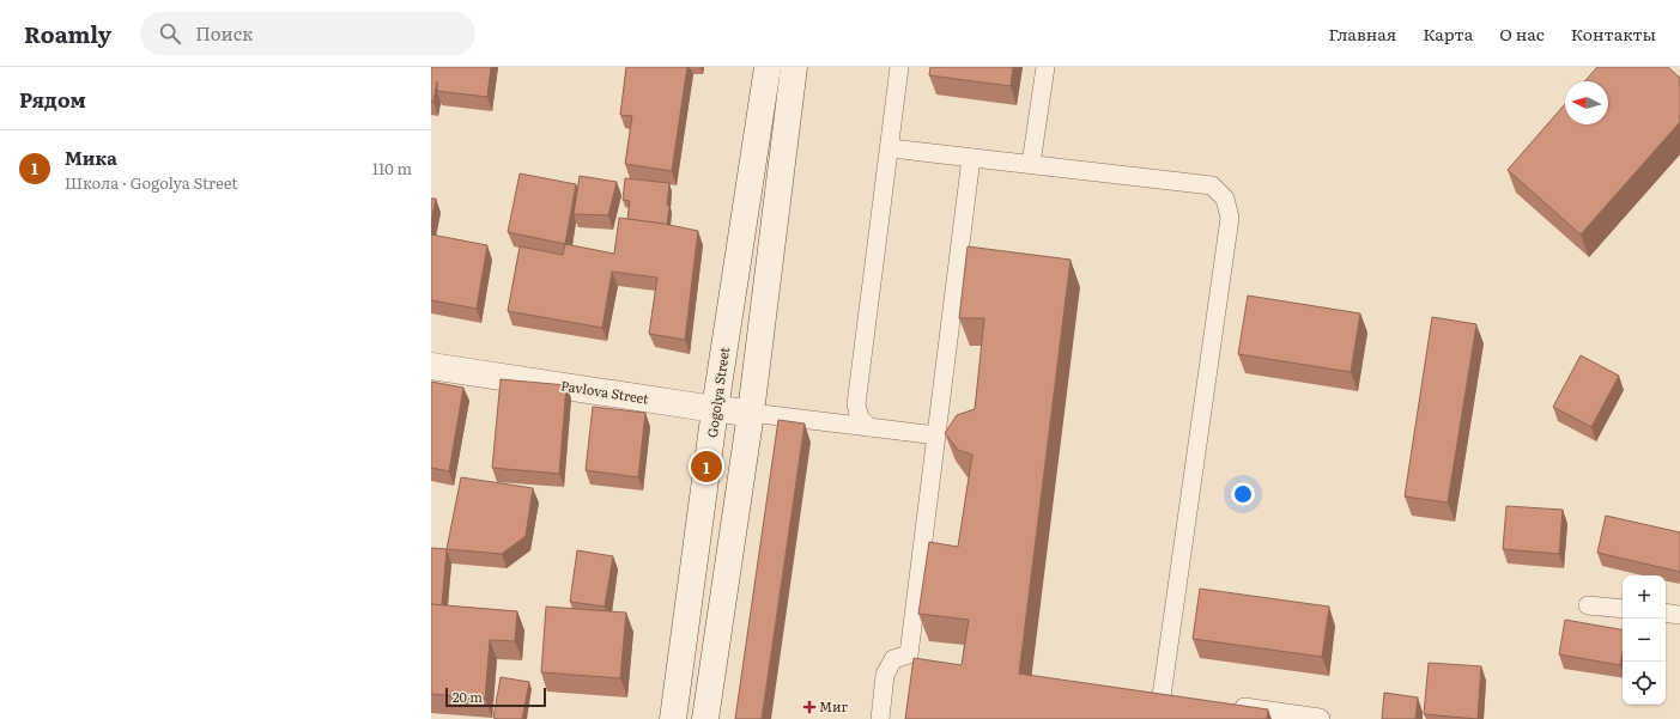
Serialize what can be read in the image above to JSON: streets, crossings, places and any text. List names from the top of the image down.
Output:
{
  "streets": {
    "street": ["Pavlova Street", "Gogolya Street"]
  },
  "crossings": [
    ["Pavlova Street", "Gogolya Street"]
  ],
  "places": {
    "health": ["Миг"]
  },
  "scale_bar": "20 m",
  "north": "left",
  "page": {
    "header": "Roamly",
    "search": "Поиск",
    "nav": [
      "Главная",
      "Карта",
      "О нас",
      "Контакты"
    ],
    "heading": "Рядом",
    "list": [
      {
        "mark": "1",
        "name": "Мика",
        "note": "Школа · Gogolya Street",
        "value": "110 m"
      }
    ],
    "pins": "1",
    "map_buttons": ["+", "−"],
    "scale": "20 m"
  }
}
